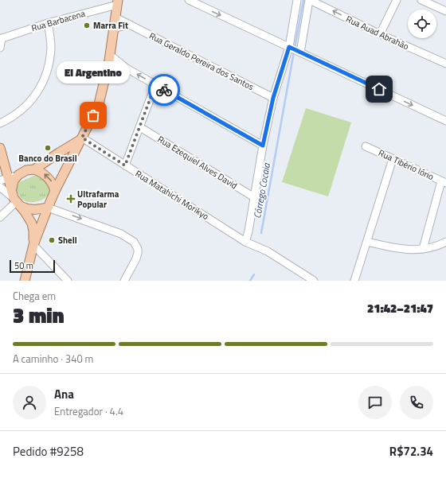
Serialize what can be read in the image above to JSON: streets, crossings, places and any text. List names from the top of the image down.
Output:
{
  "streets": {
    "street": [
      "Rua Barbacena",
      "Rua Auad Abrahão",
      "Rua Geraldo Pereira dos Santos",
      "Rua Ezequiel Alves David",
      "Rua Tibério Iório",
      "Rua Matahichi Morikyo"
    ]
  },
  "water": ["Córrego Cocaia"],
  "places": {
    "other": [
      "Marra Fit",
      "El Argentino",
      "Banco do Brasil",
      "Shell"
    ],
    "health": ["Ultrafarma Popular"]
  },
  "scale_bar": "50 m",
  "page": {
    "bubble": "El Argentino",
    "scale": "50 m",
    "heading": ["3 min", "Chega em", "21:42–21:47"],
    "panel": [
      "Ana",
      "Entregador · 4.4",
      "Pedido #9258",
      "R$72.34"
    ],
    "bar": "A caminho · 340 m"
  }
}
